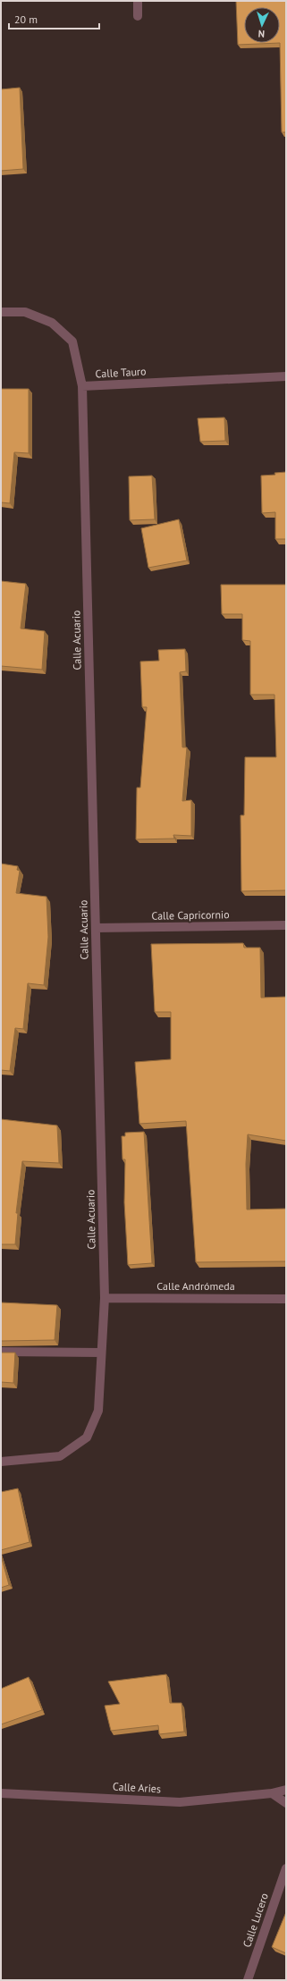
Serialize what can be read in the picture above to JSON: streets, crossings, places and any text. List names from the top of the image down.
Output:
{
  "streets": {
    "street": [
      "Calle Tauro",
      "Calle Acuario",
      "Calle Capricornio",
      "Calle Andrómeda",
      "Calle Aries",
      "Calle Lucero"
    ]
  },
  "crossings": [
    ["Calle Tauro", "Calle Acuario"],
    ["Calle Acuario", "Calle Capricornio"],
    ["Calle Acuario", "Calle Andrómeda"]
  ],
  "scale_bar": "20 m",
  "north": "bottom"
}
